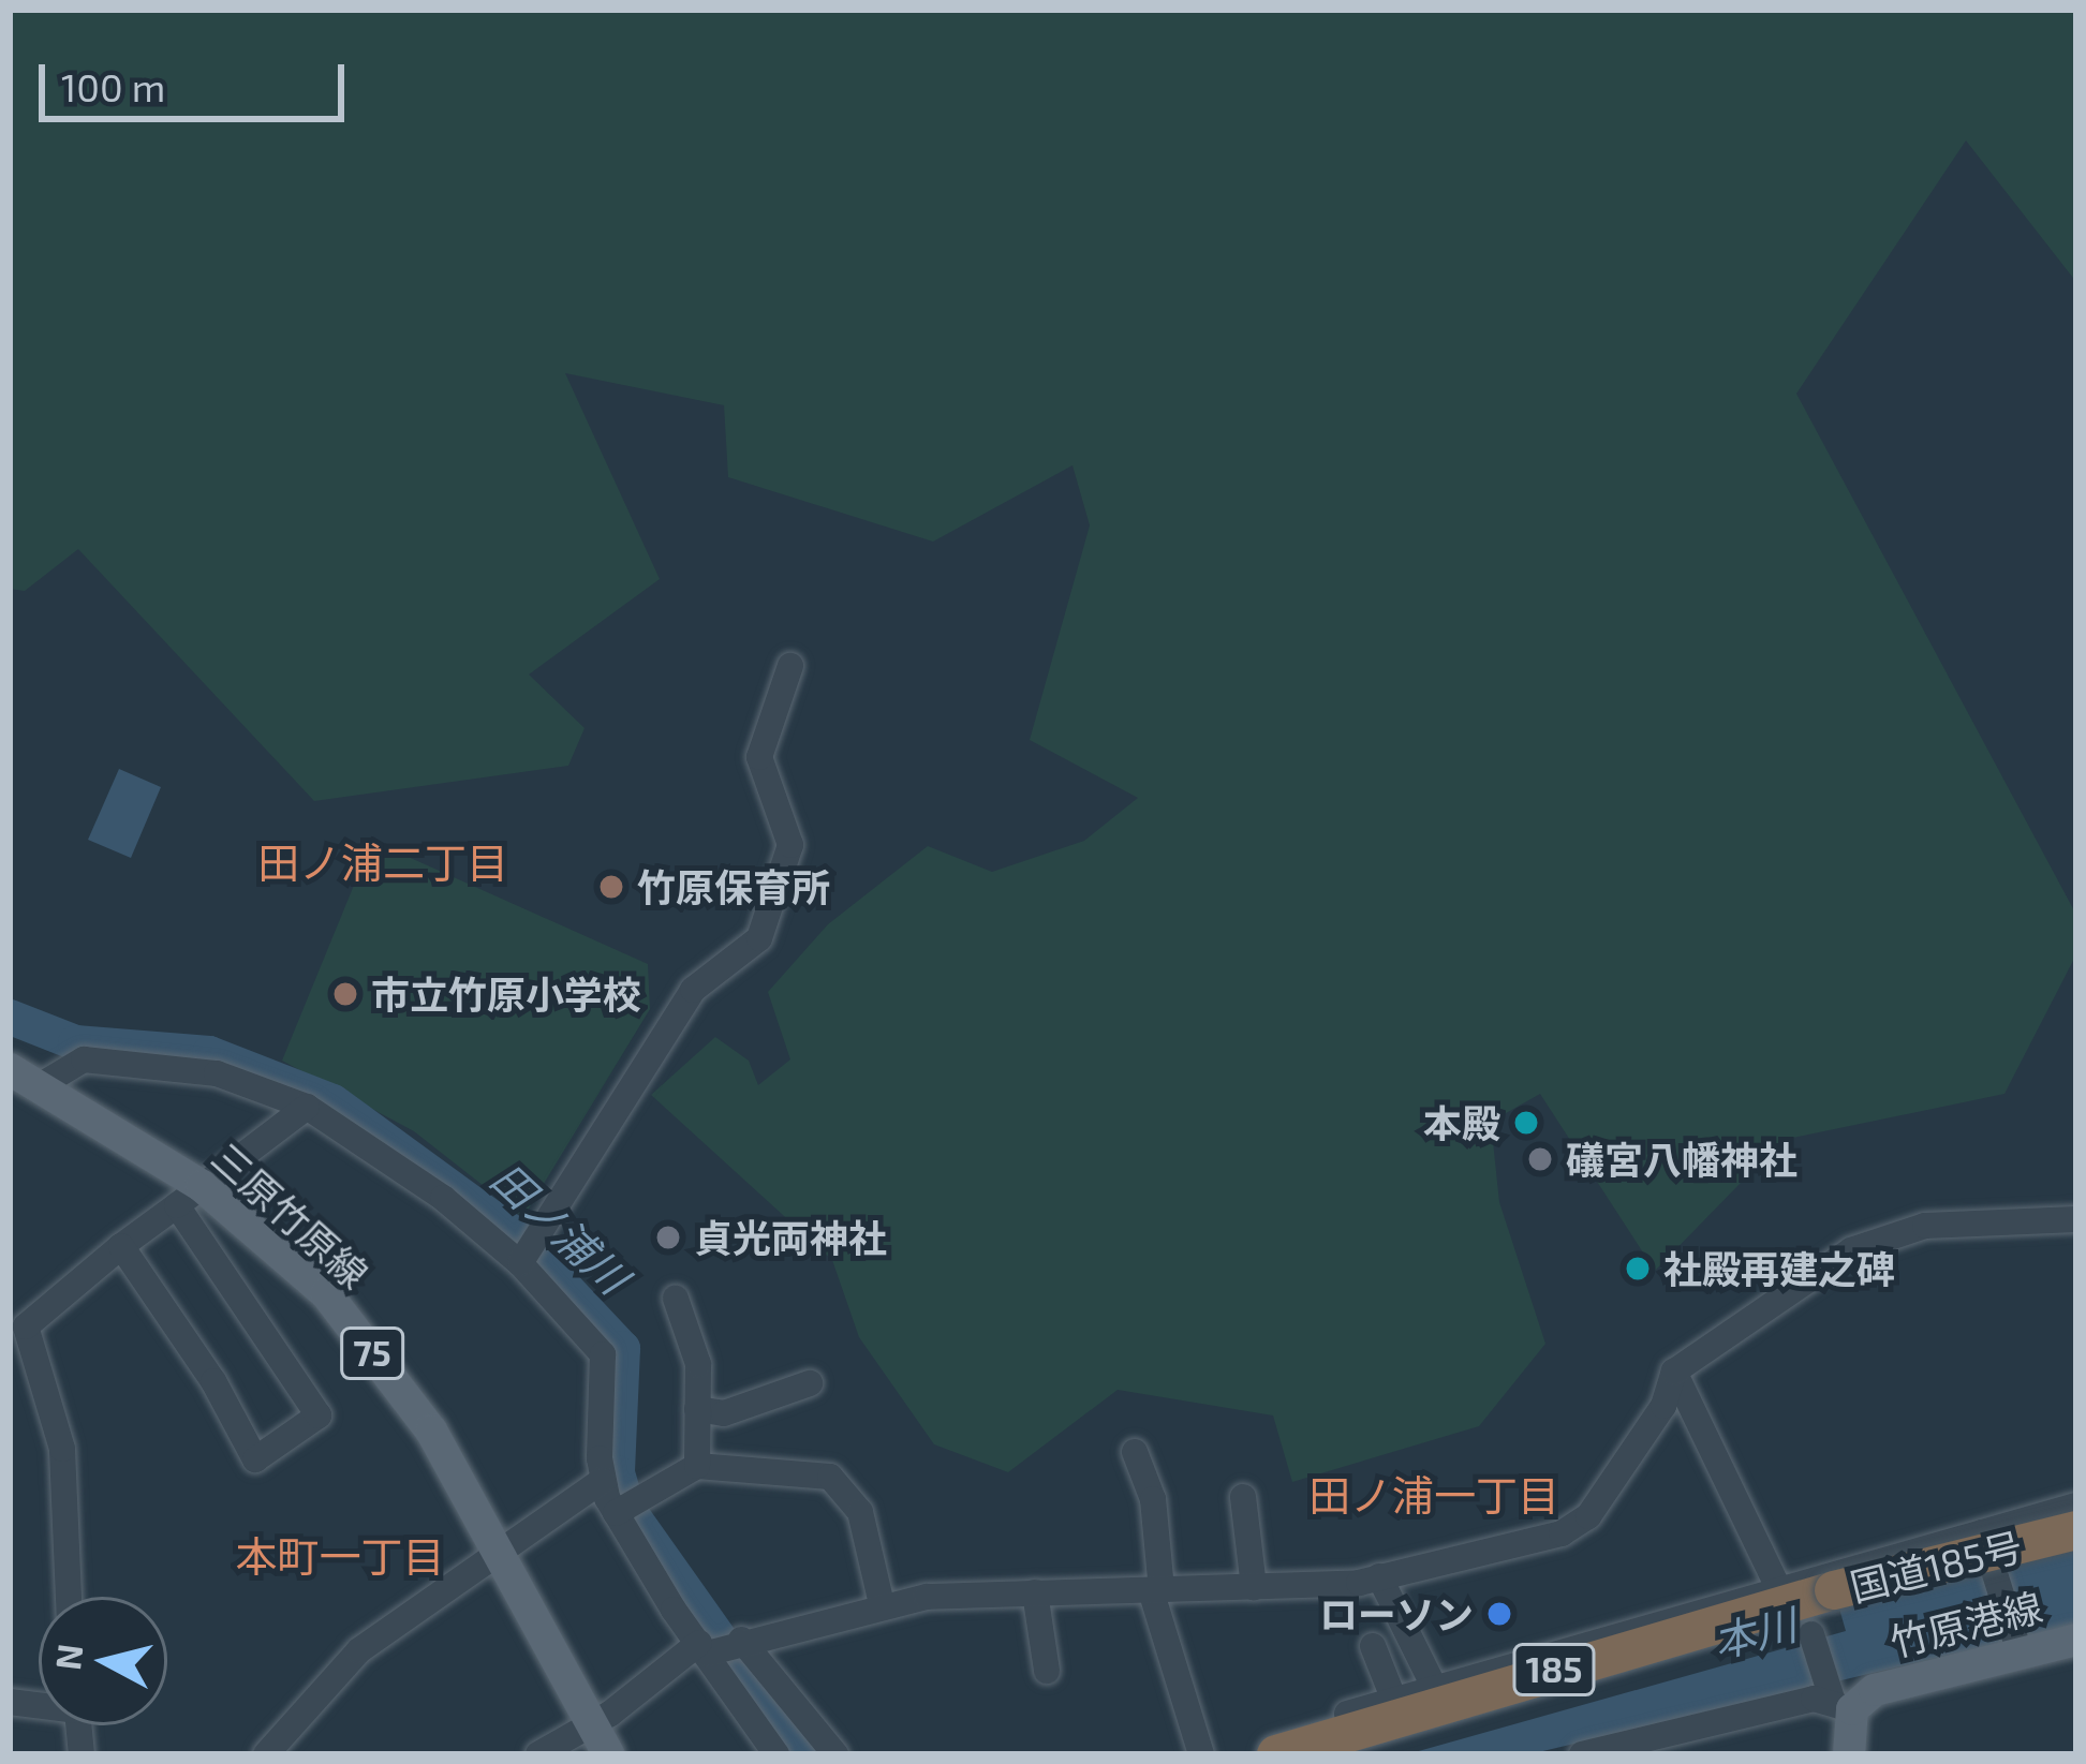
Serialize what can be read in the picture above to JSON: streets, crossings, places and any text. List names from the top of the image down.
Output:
{
  "streets": {
    "highway": ["国道185号", "185"],
    "main road": ["三原竹原線", "75", "竹原港線"]
  },
  "districts": ["田ノ浦二丁目", "田ノ浦一丁目", "本町一丁目"],
  "water": ["田ノ浦川", "本川"],
  "places": [
    "竹原保育所",
    "市立竹原小学校",
    "本殿",
    "礒宮八幡神社",
    "貞光両神社",
    "社殿再建之碑",
    "ローソン"
  ],
  "scale_bar": "100 m",
  "north": "left"
}
